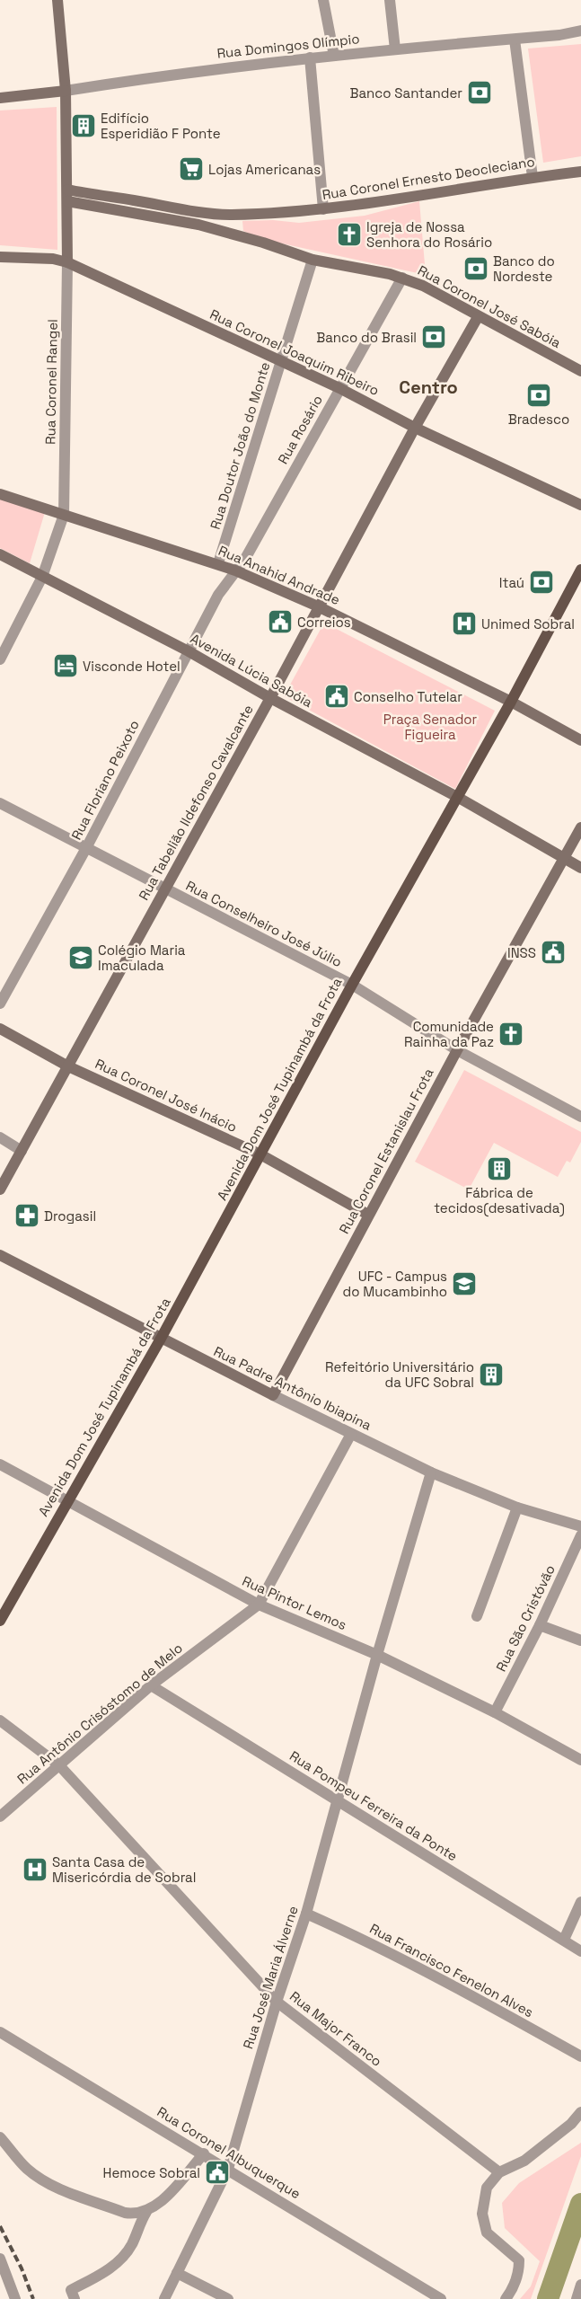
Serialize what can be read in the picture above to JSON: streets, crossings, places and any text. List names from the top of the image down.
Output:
{
  "streets": {
    "main road": [
      "Rua Domingos Olímpio",
      "Rua Coronel Ernesto Deocleciano",
      "Rua Coronel José Sabóia",
      "Rua Coronel Joaquim Ribeiro",
      "Rua Coronel Rangel",
      "Rua Anahid Andrade",
      "Avenida Lúcia Sabóia",
      "Rua Tabelião Ildefonso Cavalcante",
      "Avenida Dom José Tupinambá da Frota",
      "Rua Coronel José Inácio",
      "Rua Coronel Estanislau Frota",
      "Rua Padre Antônio Ibiapina"
    ],
    "street": [
      "Rua Rosário",
      "Rua Doutor João do Monte",
      "Rua Floriano Peixoto",
      "Rua Conselheiro José Júlio",
      "Rua Pintor Lemos",
      "Rua São Cristóvão",
      "Rua Antônio Crisóstomo de Melo",
      "Rua Pompeu Ferreira da Ponte",
      "Rua Francisco Fenelon Alves",
      "Rua José Maria Álverne",
      "Rua Major Franco",
      "Rua Coronel Albuquerque"
    ]
  },
  "crossings": [
    ["Rua Domingos Olímpio", "Rua Coronel Rangel"],
    ["Rua Coronel Ernesto Deocleciano", "Rua Coronel Rangel"],
    ["Rua Coronel José Sabóia", "Rua Coronel Rangel"],
    ["Rua Coronel José Sabóia", "Rua Rosário"],
    ["Rua Coronel José Sabóia", "Rua Doutor João do Monte"],
    ["Rua Coronel José Sabóia", "Rua Tabelião Ildefonso Cavalcante"],
    ["Rua Coronel Joaquim Ribeiro", "Rua Coronel Rangel"],
    ["Rua Coronel Joaquim Ribeiro", "Rua Rosário"],
    ["Rua Coronel Joaquim Ribeiro", "Rua Doutor João do Monte"],
    ["Rua Coronel Joaquim Ribeiro", "Rua Tabelião Ildefonso Cavalcante"],
    ["Rua Coronel Rangel", "Rua Anahid Andrade"],
    ["Rua Coronel Rangel", "Avenida Lúcia Sabóia"],
    ["Rua Rosário", "Rua Anahid Andrade"],
    ["Rua Rosário", "Rua Floriano Peixoto"],
    ["Rua Doutor João do Monte", "Rua Anahid Andrade"],
    ["Rua Anahid Andrade", "Rua Floriano Peixoto"],
    ["Rua Anahid Andrade", "Rua Tabelião Ildefonso Cavalcante"],
    ["Rua Anahid Andrade", "Avenida Dom José Tupinambá da Frota"],
    ["Avenida Lúcia Sabóia", "Rua Floriano Peixoto"],
    ["Avenida Lúcia Sabóia", "Rua Tabelião Ildefonso Cavalcante"],
    ["Avenida Lúcia Sabóia", "Avenida Dom José Tupinambá da Frota"],
    ["Avenida Lúcia Sabóia", "Rua Coronel Estanislau Frota"],
    ["Rua Floriano Peixoto", "Rua Conselheiro José Júlio"],
    ["Rua Tabelião Ildefonso Cavalcante", "Rua Conselheiro José Júlio"],
    ["Rua Tabelião Ildefonso Cavalcante", "Rua Coronel José Inácio"],
    ["Rua Conselheiro José Júlio", "Avenida Dom José Tupinambá da Frota"],
    ["Rua Conselheiro José Júlio", "Rua Coronel Estanislau Frota"],
    ["Avenida Dom José Tupinambá da Frota", "Rua Coronel José Inácio"],
    ["Avenida Dom José Tupinambá da Frota", "Rua Padre Antônio Ibiapina"],
    ["Avenida Dom José Tupinambá da Frota", "Rua Pintor Lemos"],
    ["Rua Coronel José Inácio", "Rua Coronel Estanislau Frota"],
    ["Rua Coronel Estanislau Frota", "Rua Padre Antônio Ibiapina"],
    ["Rua Padre Antônio Ibiapina", "Rua Antônio Crisóstomo de Melo"],
    ["Rua Padre Antônio Ibiapina", "Rua José Maria Álverne"],
    ["Rua Pintor Lemos", "Rua São Cristóvão"],
    ["Rua Pintor Lemos", "Rua Antônio Crisóstomo de Melo"],
    ["Rua Pintor Lemos", "Rua José Maria Álverne"],
    ["Rua Antônio Crisóstomo de Melo", "Rua Pompeu Ferreira da Ponte"],
    ["Rua Antônio Crisóstomo de Melo", "Rua Major Franco"],
    ["Rua Pompeu Ferreira da Ponte", "Rua José Maria Álverne"],
    ["Rua Francisco Fenelon Alves", "Rua José Maria Álverne"],
    ["Rua José Maria Álverne", "Rua Major Franco"],
    ["Rua José Maria Álverne", "Rua Coronel Albuquerque"]
  ],
  "districts": ["Centro"],
  "parks": ["Praça Senador Figueira"],
  "places": {
    "bank": [
      "Banco Santander",
      "Banco do Nordeste",
      "Banco do Brasil",
      "Bradesco",
      "Itaú"
    ],
    "building": ["Edifício Esperidião F Ponte", "Fábrica de tecidos(desativada)", "Refeitório Universitário da UFC Sobral"],
    "supermarket": ["Lojas Americanas"],
    "church": ["Igreja de Nossa Senhora do Rosário", "Comunidade Rainha da Paz"],
    "public building": [
      "Correios",
      "Conselho Tutelar",
      "INSS",
      "Hemoce Sobral"
    ],
    "hospital": ["Unimed Sobral", "Santa Casa de Misericórdia de Sobral"],
    "hotel": ["Visconde Hotel"],
    "school or university": ["Colégio Maria Imaculada", "UFC - Campus do Mucambinho"],
    "pharmacy": ["Drogasil"]
  }
}
